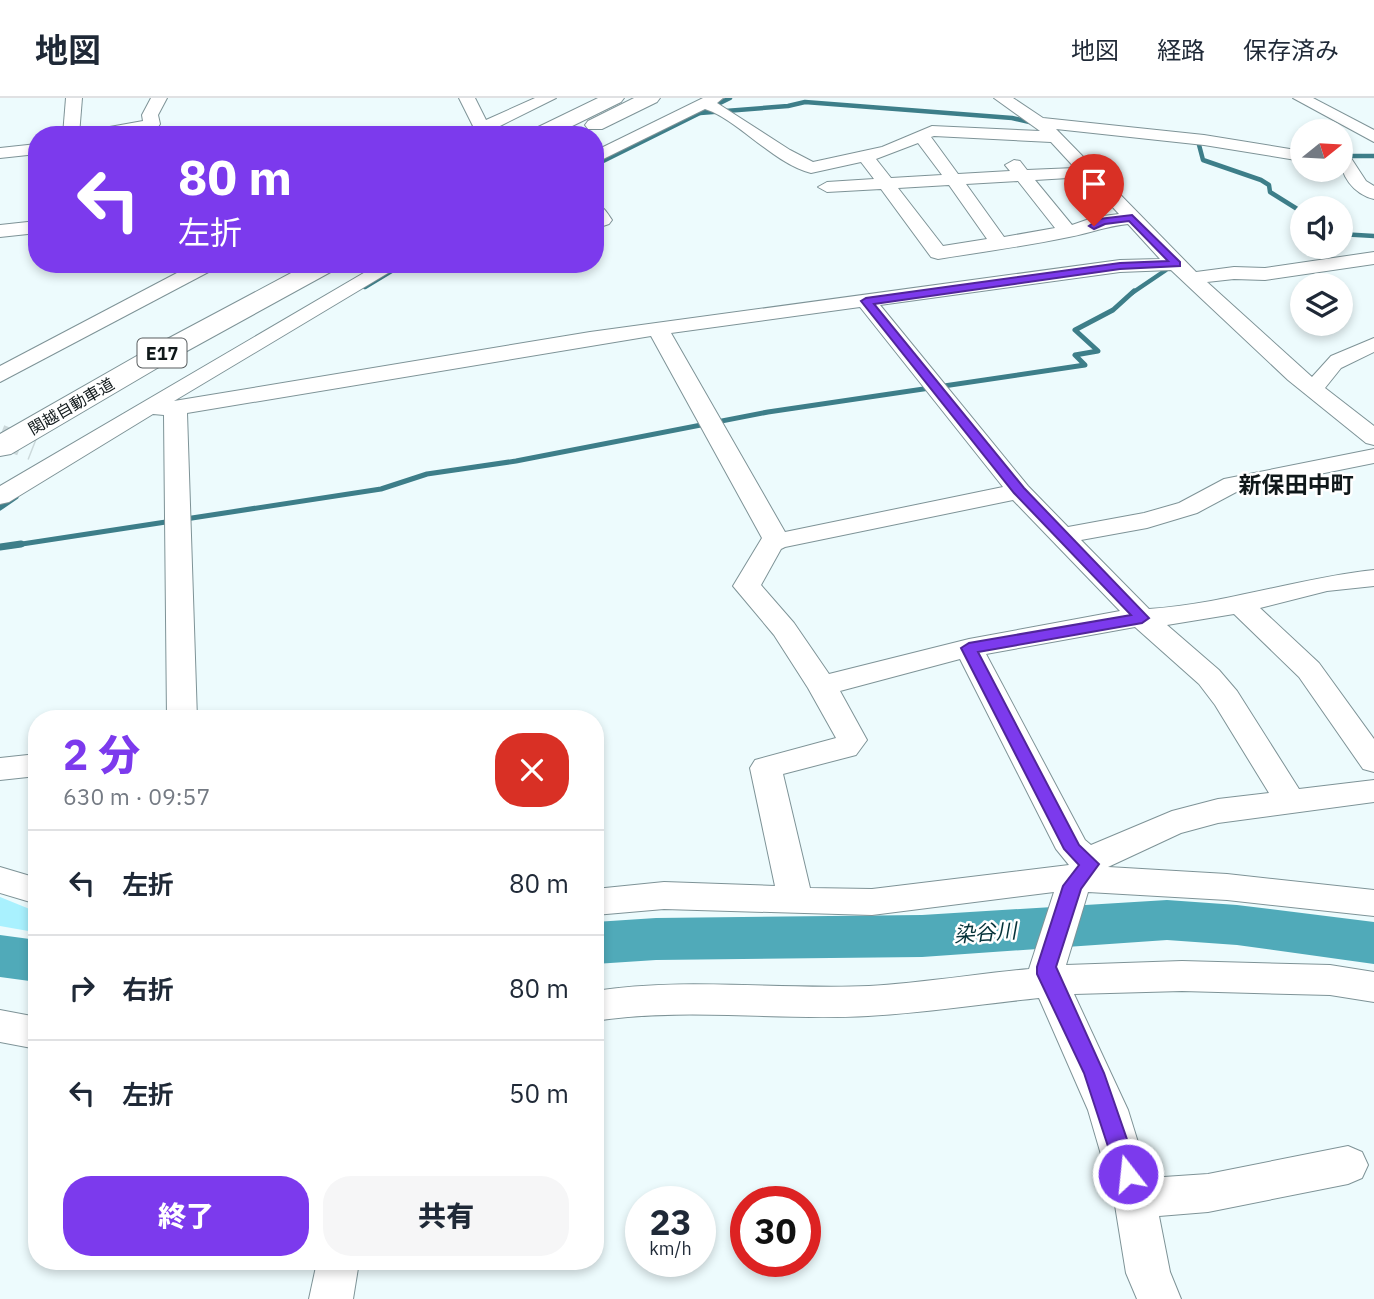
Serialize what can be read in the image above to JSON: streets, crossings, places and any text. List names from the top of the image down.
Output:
{
  "streets": {
    "highway": ["E17", "関越自動車道"]
  },
  "districts": ["新保田中町"],
  "water": ["染谷川"],
  "north": "right",
  "page": {
    "header": "地図",
    "nav": ["地図", "経路", "保存済み"],
    "turn": ["80 m", "左折"],
    "heading": ["2 分", "630 m · 09:57"],
    "list": [
      {
        "name": "左折",
        "value": "80 m"
      },
      {
        "name": "右折",
        "value": "80 m"
      },
      {
        "name": "左折",
        "value": "50 m"
      }
    ],
    "buttons": ["終了", "共有"],
    "speed": "23 km/h",
    "limit": "30"
  }
}
